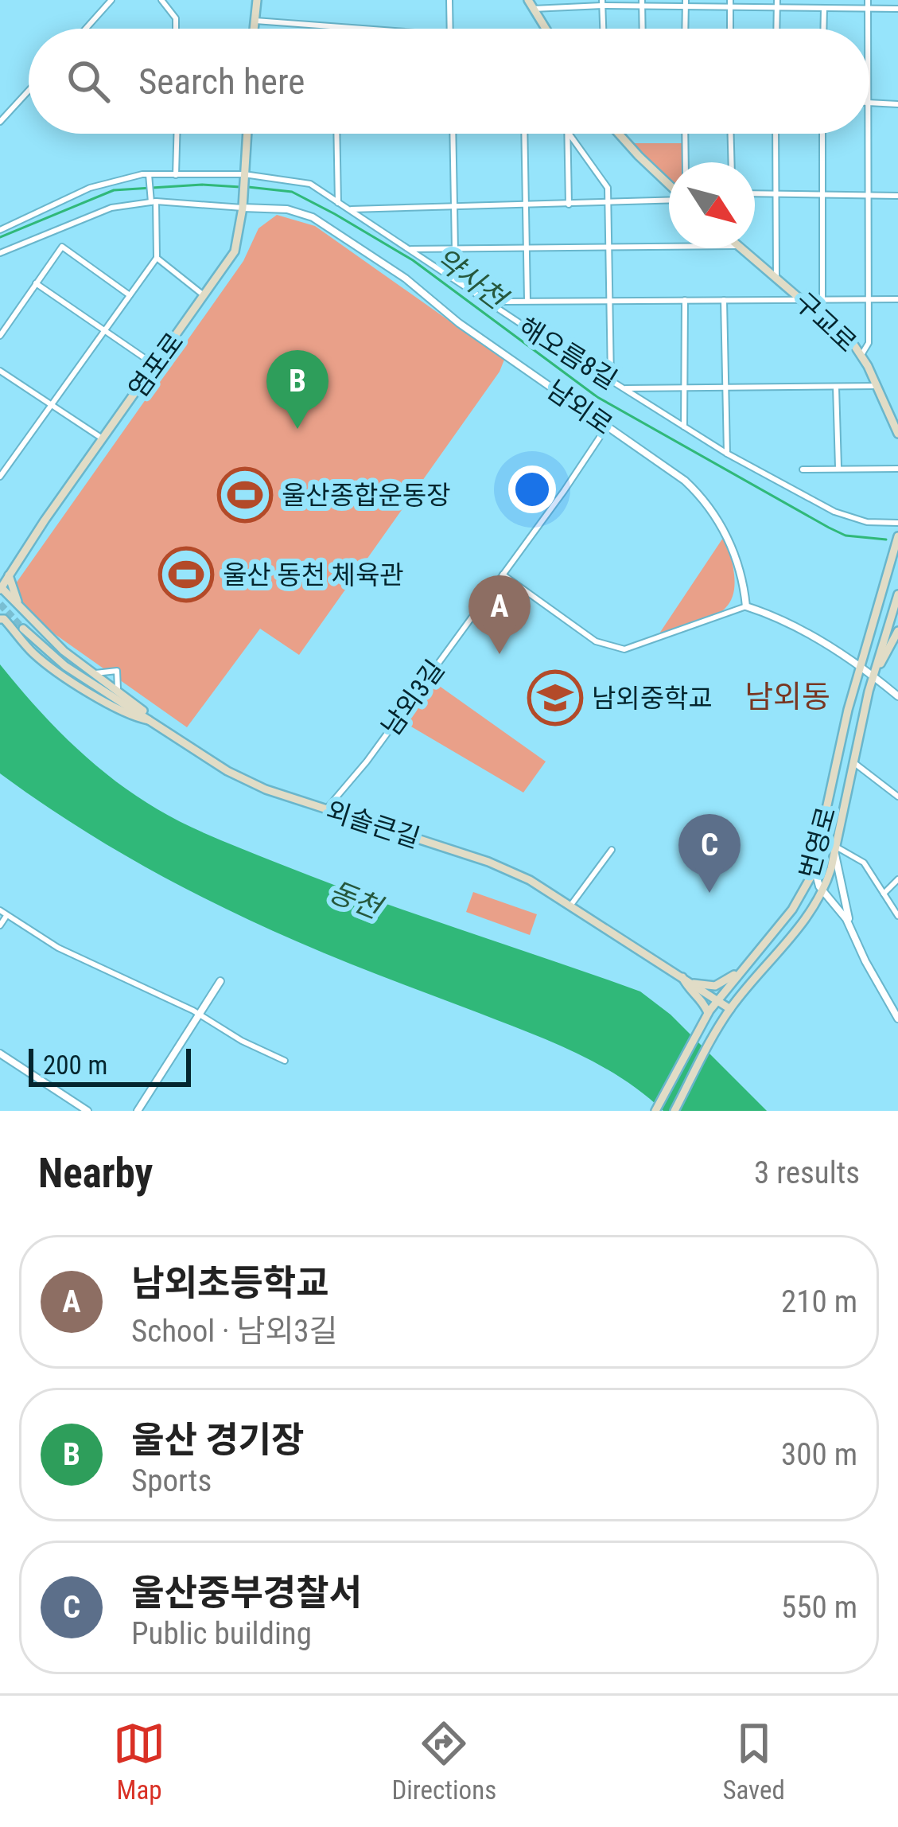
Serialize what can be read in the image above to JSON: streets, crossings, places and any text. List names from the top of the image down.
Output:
{
  "streets": {
    "main road": [
      "구교로",
      "염포로",
      "외솔큰길",
      "번영로"
    ],
    "street": ["해오름8길", "남외로", "남외3길"]
  },
  "crossings": [
    ["해오름8길", "염포로"],
    ["염포로", "남외로"],
    ["남외로", "남외3길"],
    ["남외3길", "외솔큰길"],
    ["외솔큰길", "번영로"]
  ],
  "districts": ["남외동"],
  "water": ["약사천", "동천"],
  "places": {
    "sports": ["울산종합운동장", "울산 동천 체육관"],
    "school or university": ["남외중학교"]
  },
  "scale_bar": "200 m",
  "north": "bottom right",
  "page": {
    "search": "Search here",
    "pins": ["B", "A", "C"],
    "scale": "200 m",
    "heading": ["Nearby", "3 results"],
    "list": [
      {
        "mark": "A",
        "name": "남외초등학교",
        "note": "School · 남외3길",
        "value": "210 m"
      },
      {
        "mark": "B",
        "name": "울산 경기장",
        "note": "Sports",
        "value": "300 m"
      },
      {
        "mark": "C",
        "name": "울산중부경찰서",
        "note": "Public building",
        "value": "550 m"
      }
    ],
    "nav": ["Map", "Directions", "Saved"]
  }
}
